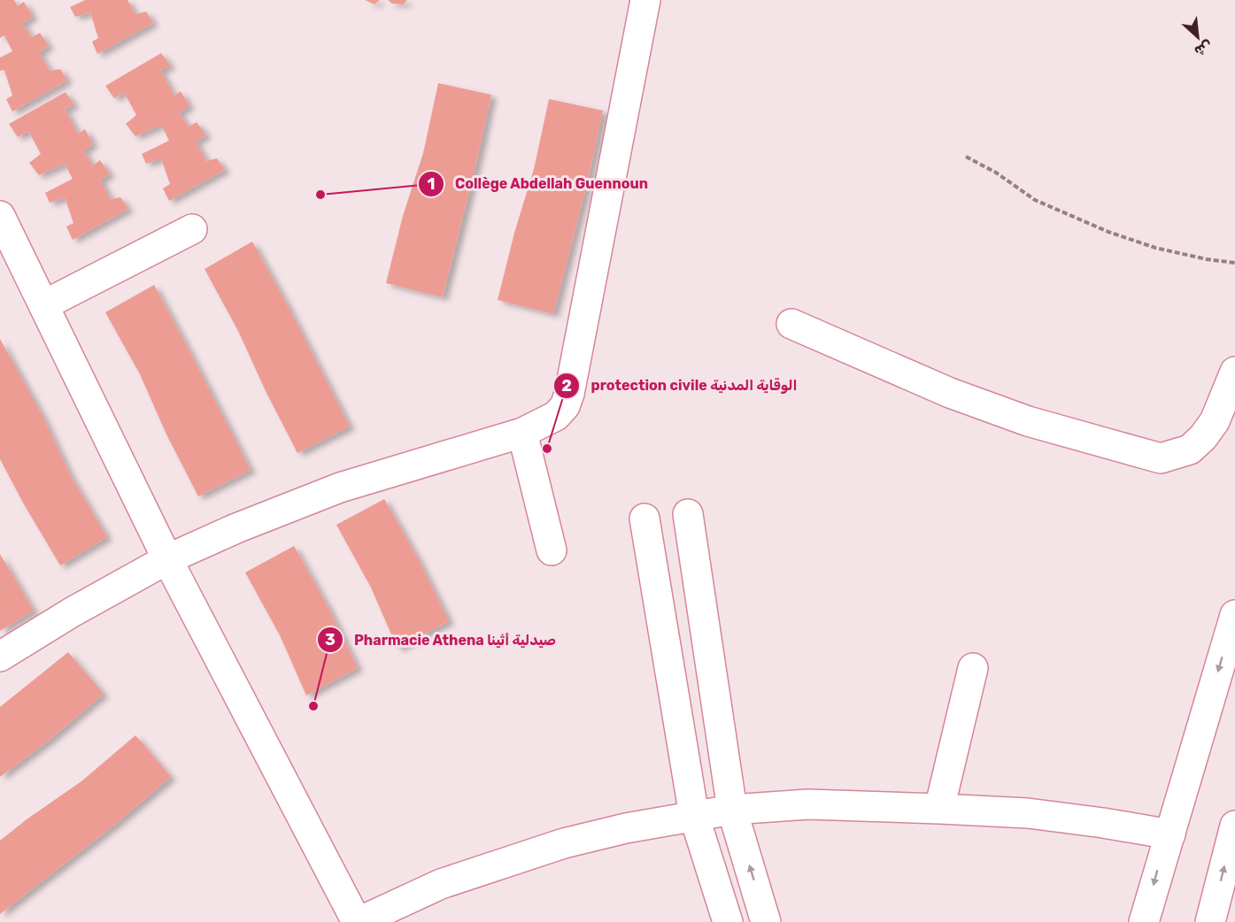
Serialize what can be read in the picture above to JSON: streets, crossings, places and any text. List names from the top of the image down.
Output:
{
  "places": ["Collège Abdellah Guennoun", "protection civile الوقاية المدنية", "Pharmacie Athena صيدلية أثينا"],
  "north": "bottom right"
}
